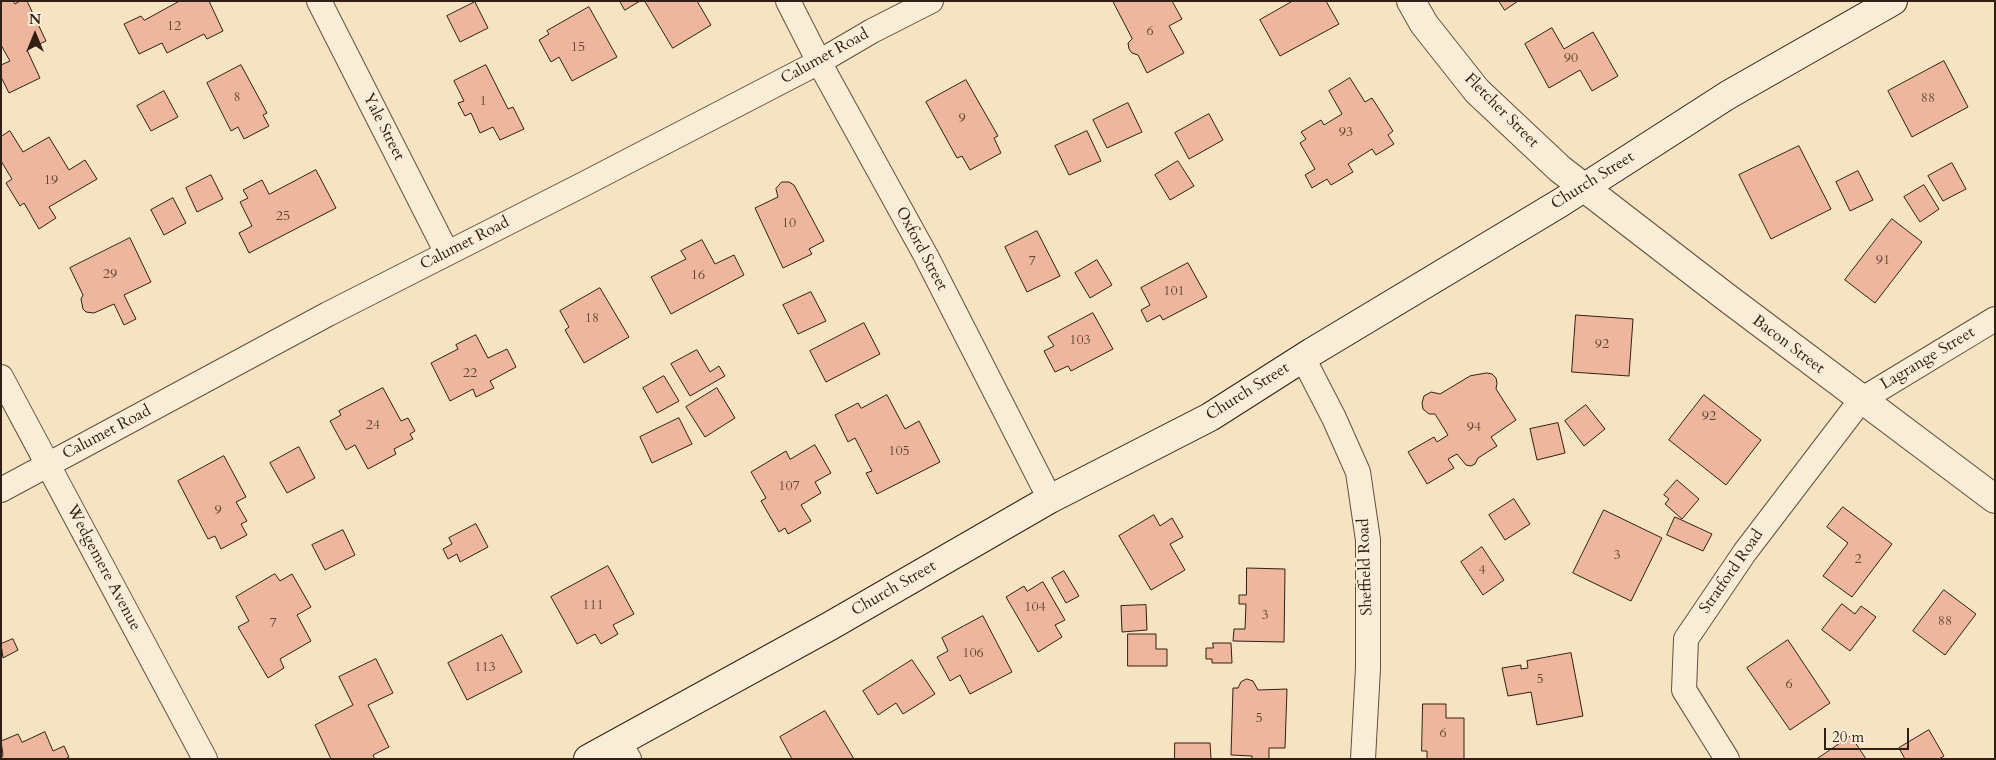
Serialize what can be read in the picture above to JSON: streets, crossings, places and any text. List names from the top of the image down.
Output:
{
  "streets": {
    "main road": ["Fletcher Street", "Church Street", "Bacon Street"],
    "street": [
      "Calumet Road",
      "Yale Street",
      "Oxford Street",
      "Lagrange Street",
      "Sheffield Road",
      "Wedgemere Avenue",
      "Stratford Road"
    ]
  },
  "crossings": [
    ["Calumet Road", "Yale Street"],
    ["Calumet Road", "Oxford Street"],
    ["Calumet Road", "Wedgemere Avenue"],
    ["Fletcher Street", "Church Street"],
    ["Fletcher Street", "Bacon Street"],
    ["Church Street", "Oxford Street"],
    ["Church Street", "Bacon Street"],
    ["Church Street", "Sheffield Road"],
    ["Bacon Street", "Lagrange Street"],
    ["Bacon Street", "Stratford Road"],
    ["Lagrange Street", "Stratford Road"]
  ],
  "house_numbers": [
    "12",
    "6",
    "15",
    "90",
    "8",
    "88",
    "1",
    "9",
    "93",
    "19",
    "25",
    "10",
    "91",
    "7",
    "29",
    "16",
    "101",
    "18",
    "103",
    "92",
    "22",
    "92",
    "24",
    "94",
    "105",
    "107",
    "9",
    "3",
    "2",
    "4",
    "111",
    "104",
    "3",
    "88",
    "7",
    "106",
    "113",
    "5",
    "6",
    "5",
    "6"
  ],
  "scale_bar": "20 m",
  "north": "top"
}
